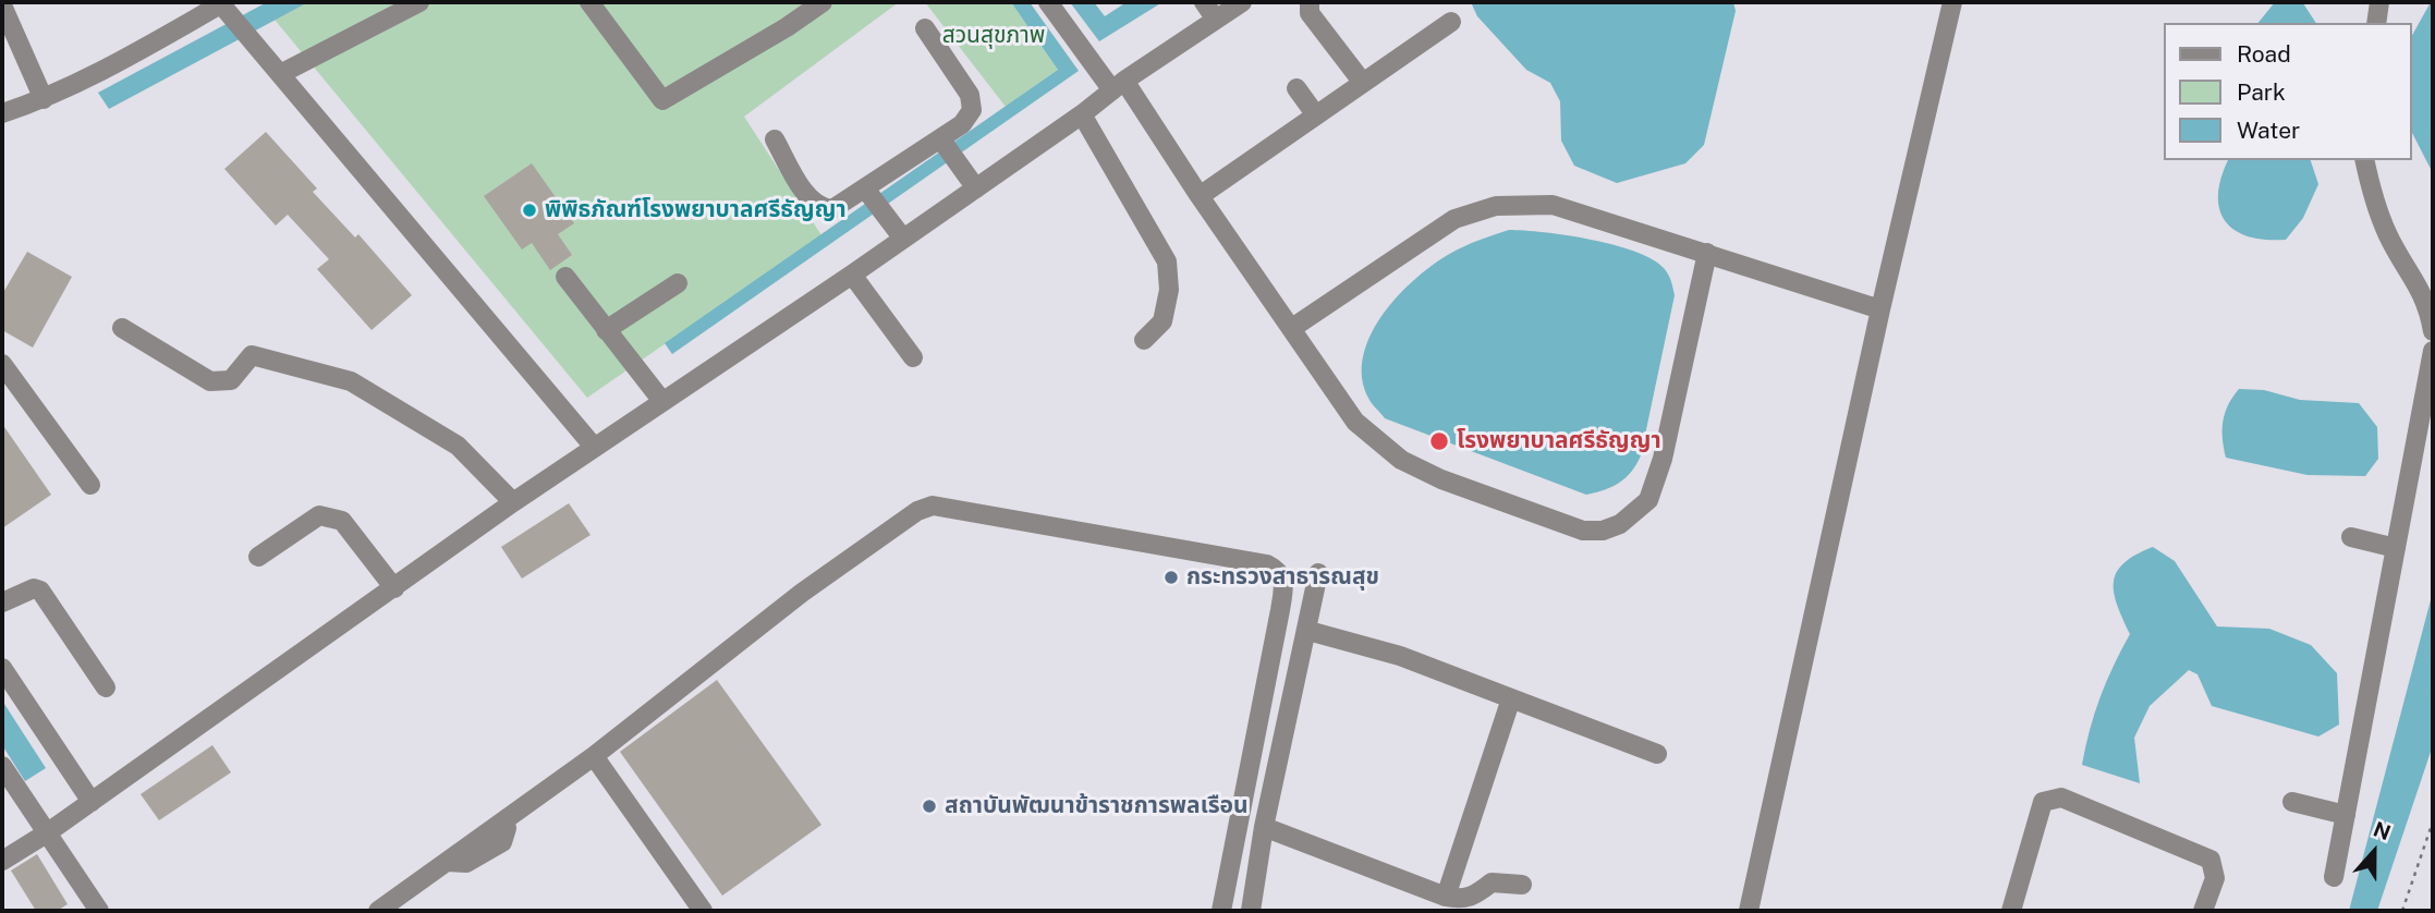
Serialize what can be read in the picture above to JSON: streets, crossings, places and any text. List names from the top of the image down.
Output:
{
  "parks": ["สวนสุขภาพ"],
  "places": [
    "พิพิธภัณฑ์โรงพยาบาลศรีธัญญา",
    "โรงพยาบาลศรีธัญญา",
    "กระทรวงสาธารณสุข",
    "สถาบันพัฒนาข้าราชการพลเรือน"
  ],
  "legend": ["Road", "Park", "Water"],
  "north": "top"
}
